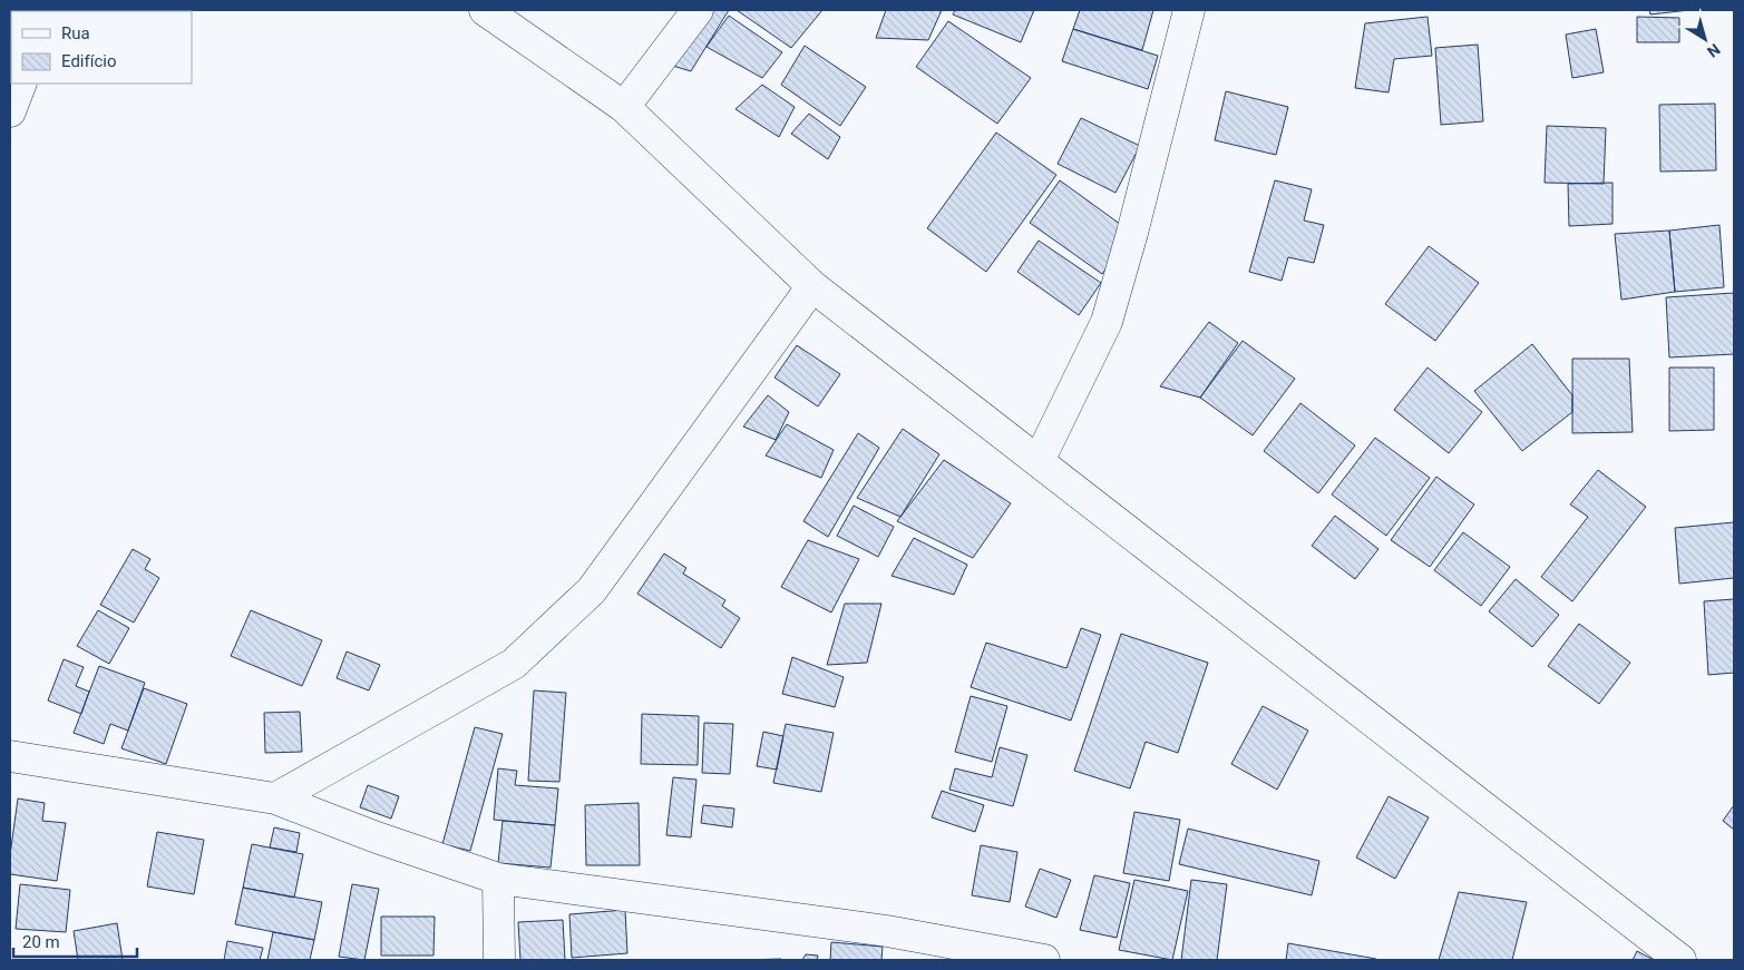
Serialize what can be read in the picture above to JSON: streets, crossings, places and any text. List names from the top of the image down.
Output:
{
  "legend": ["Rua", "Edifício"],
  "scale_bar": "20 m",
  "north": "bottom right"
}
